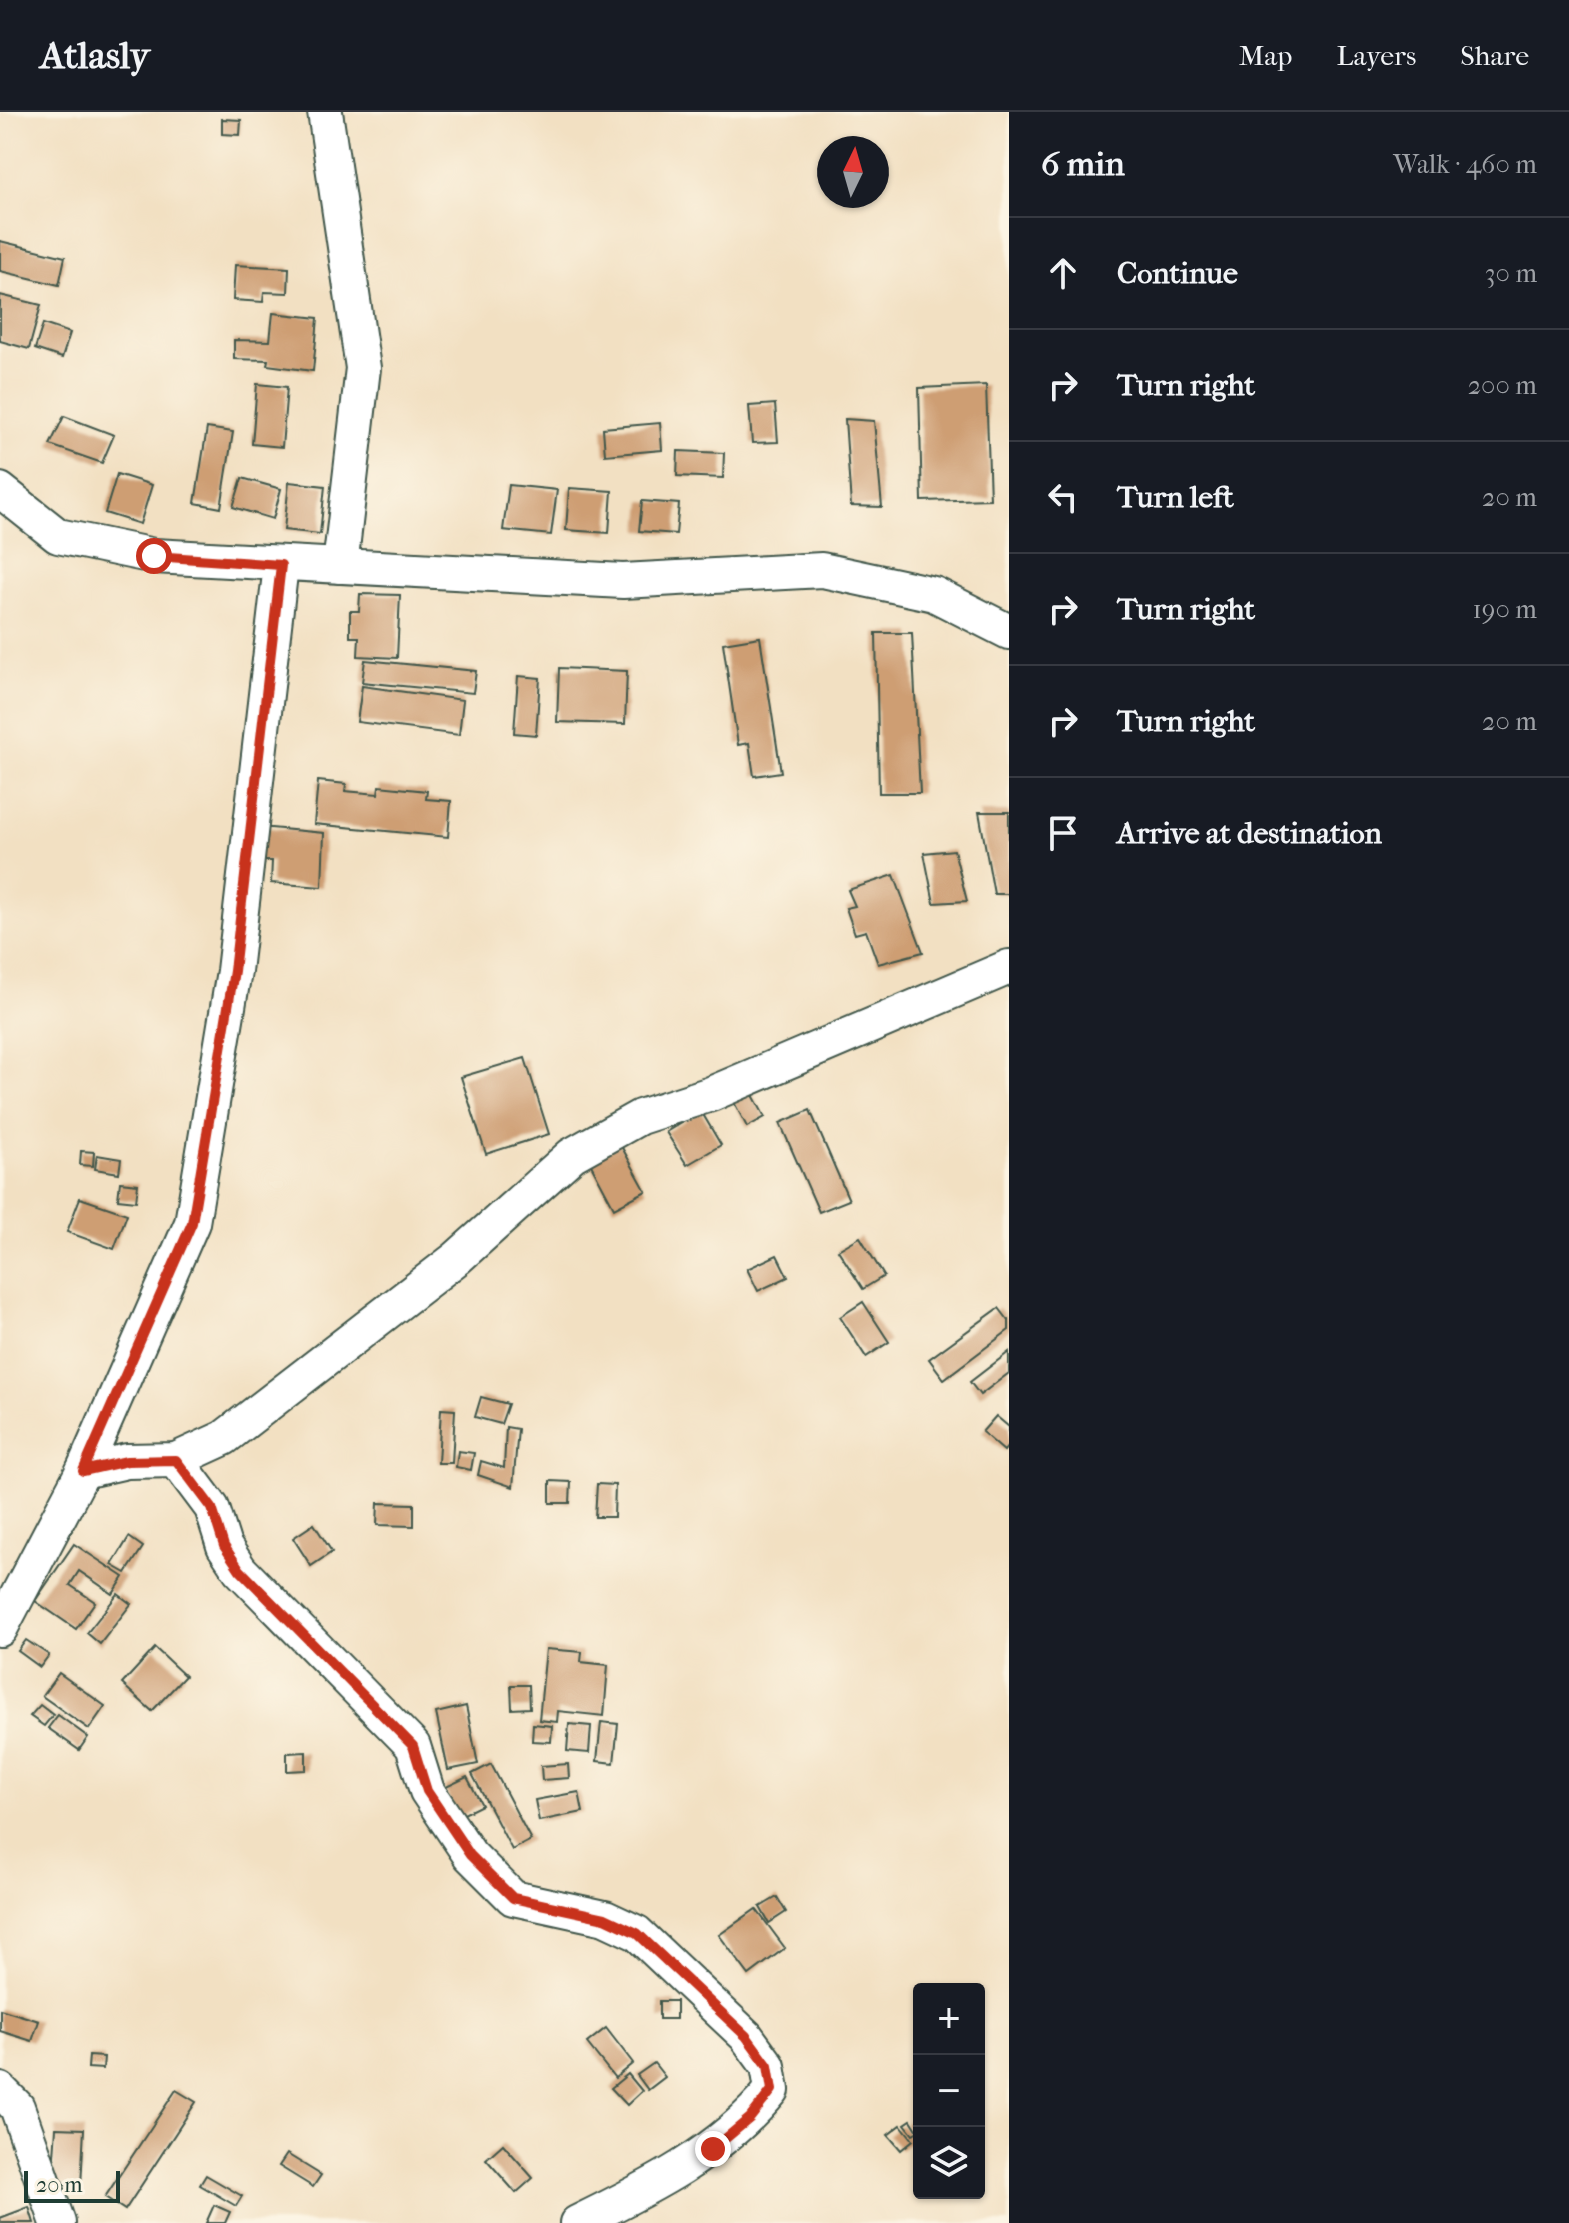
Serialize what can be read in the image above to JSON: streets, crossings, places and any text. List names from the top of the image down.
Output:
{
  "scale_bar": "20 m",
  "north": "top",
  "page": {
    "header": "Atlasly",
    "nav": ["Map", "Layers", "Share"],
    "heading": ["6 min", "Walk · 460 m"],
    "list": [
      ["Continue", "30 m"],
      ["Turn right", "200 m"],
      ["Turn left", "20 m"],
      ["Turn right", "190 m"],
      ["Turn right", "20 m"],
      "Arrive at destination"
    ],
    "map_buttons": ["+", "−"],
    "scale": "20 m"
  }
}
